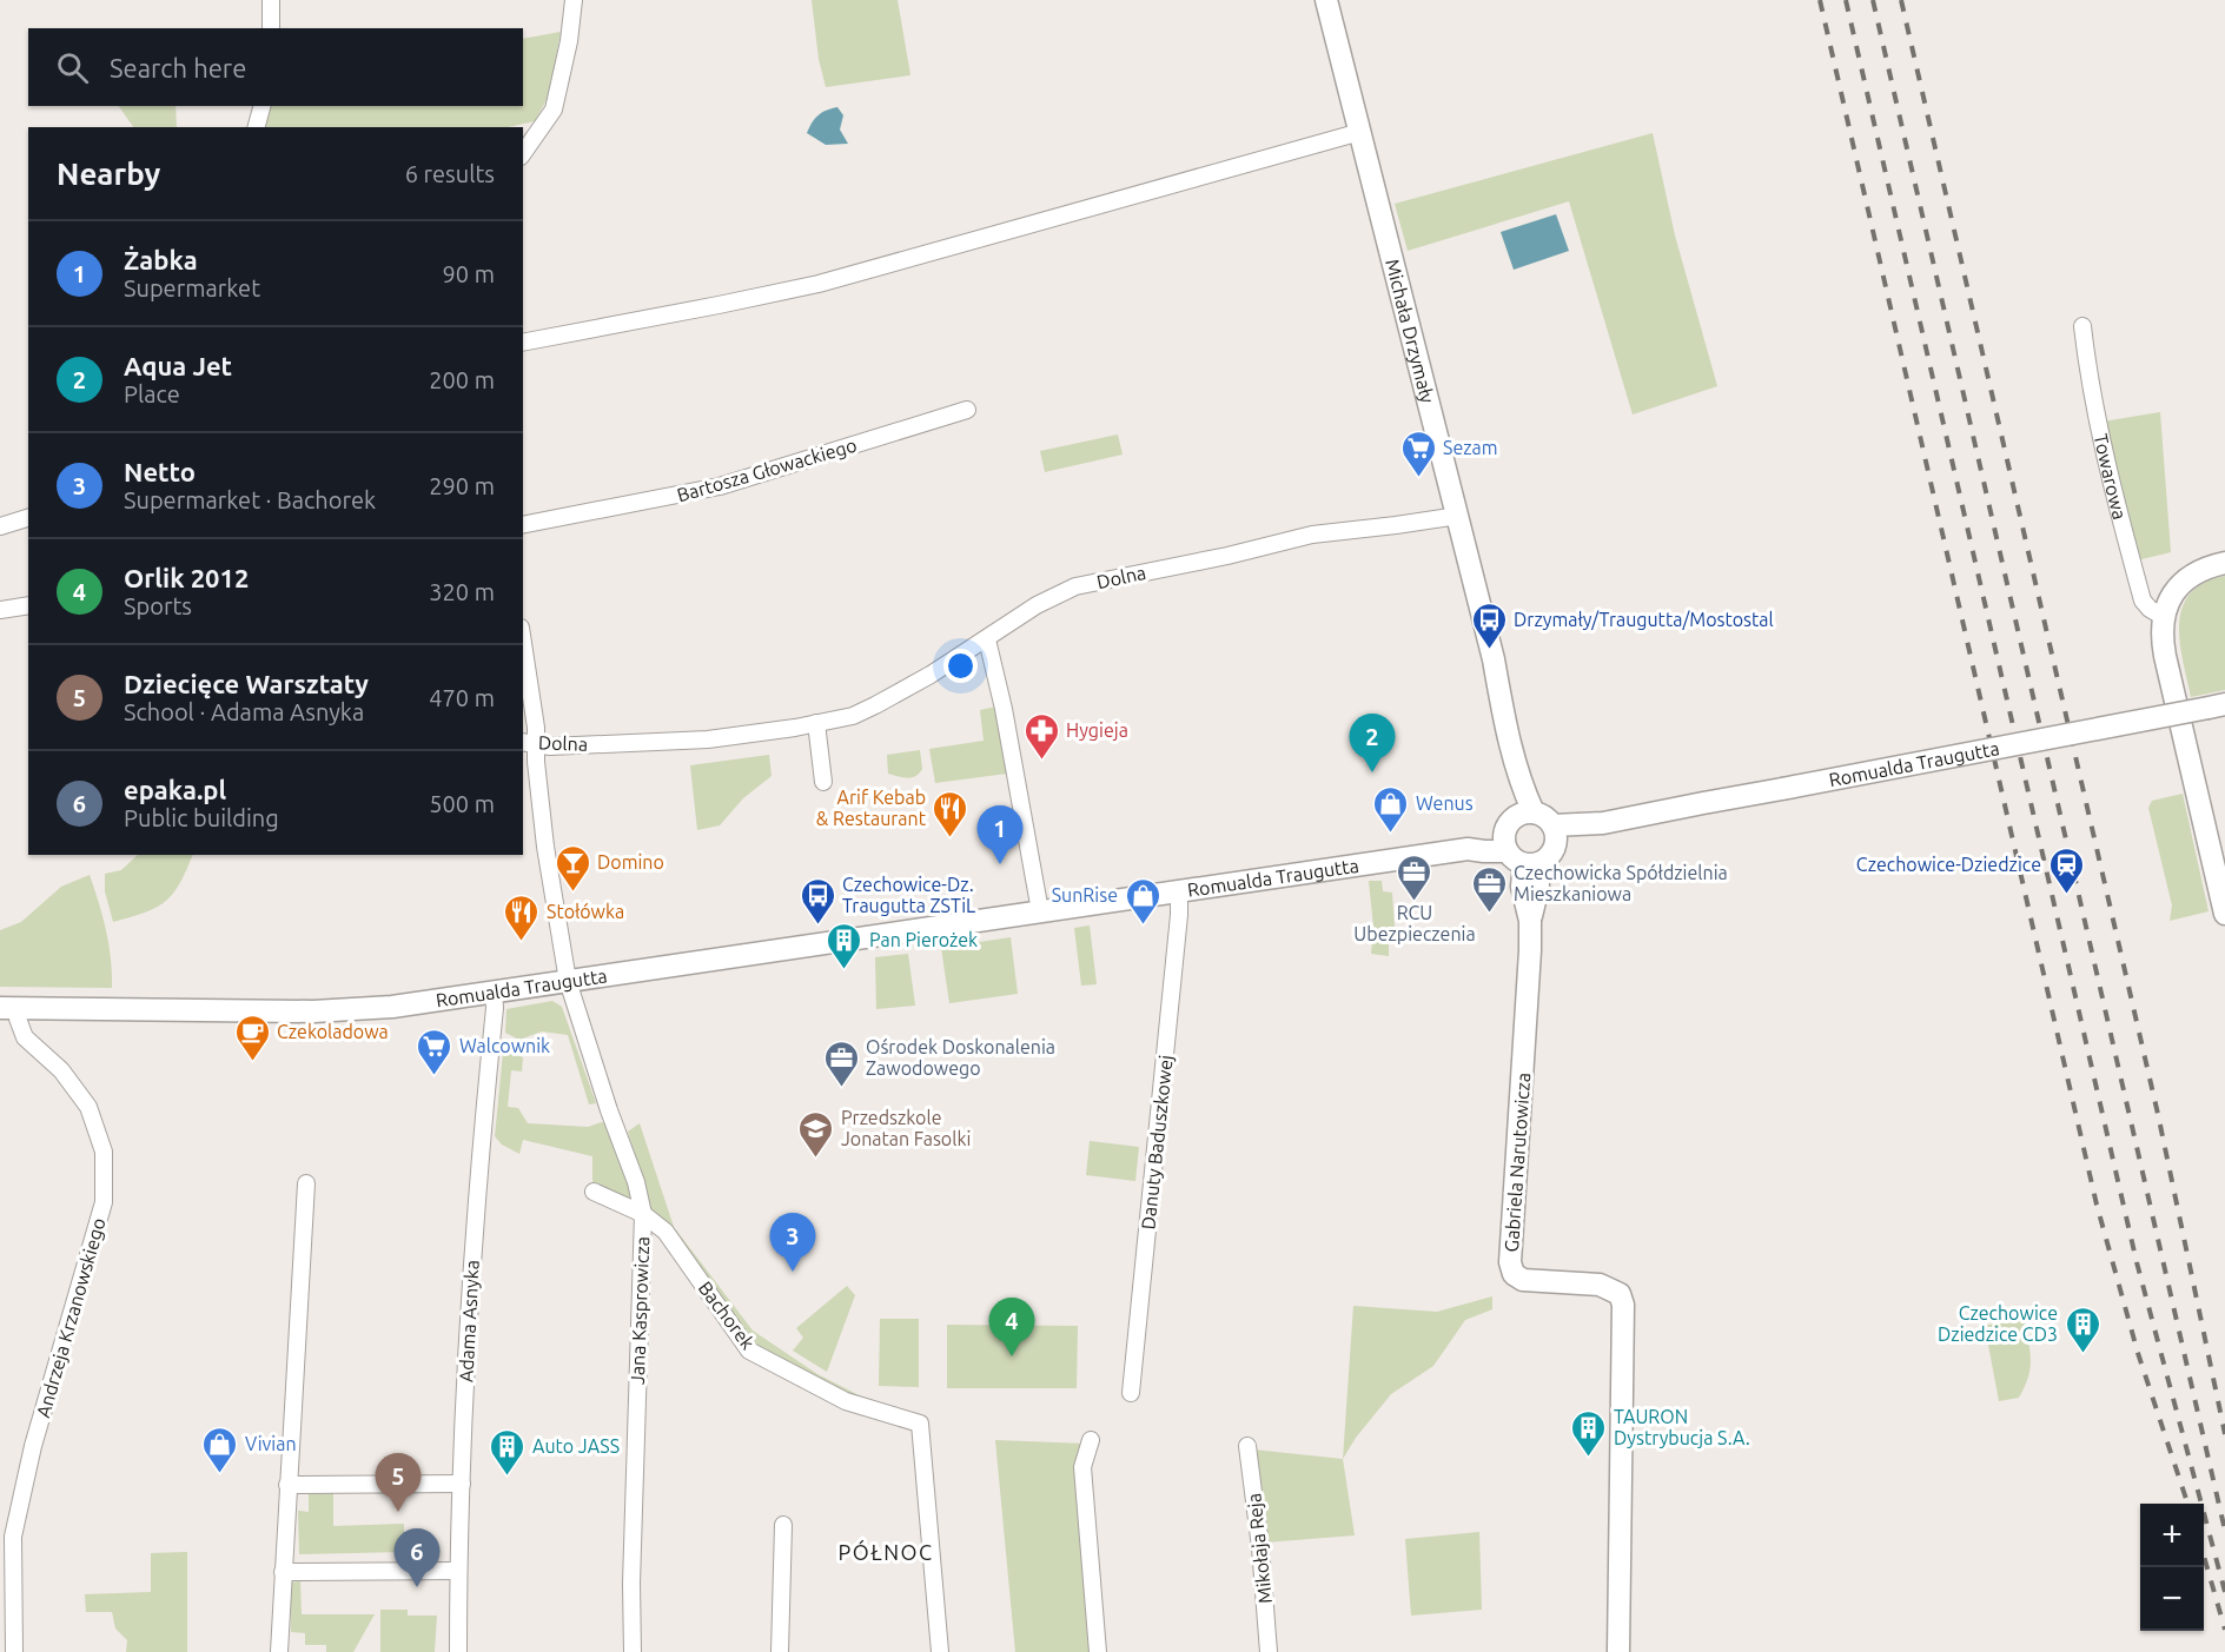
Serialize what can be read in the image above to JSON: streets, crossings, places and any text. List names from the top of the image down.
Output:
{
  "streets": {
    "street": [
      "Michała Drzymały",
      "Bartosza Głowackiego",
      "Towarowa",
      "Dolna",
      "Romualda Traugutta",
      "Danuty Baduszkowej",
      "Gabriela Narutowicza",
      "Jana Kasprowicza",
      "Bachorek",
      "Andrzeja Krzanowskiego",
      "Adama Asnyka",
      "Mikołaja Reja"
    ]
  },
  "crossings": [
    ["Michała Drzymały", "Dolna"],
    ["Michała Drzymały", "Romualda Traugutta"],
    ["Michała Drzymały", "Gabriela Narutowicza"],
    ["Dolna", "Jana Kasprowicza"],
    ["Romualda Traugutta", "Danuty Baduszkowej"],
    ["Romualda Traugutta", "Gabriela Narutowicza"],
    ["Romualda Traugutta", "Jana Kasprowicza"],
    ["Romualda Traugutta", "Andrzeja Krzanowskiego"],
    ["Romualda Traugutta", "Adama Asnyka"],
    ["Jana Kasprowicza", "Bachorek"]
  ],
  "districts": ["PÓŁNOC"],
  "places": {
    "supermarket": ["Sezam", "Walcownik"],
    "bus stop": ["Drzymały/Traugutta/Mostostal", "Czechowice-Dz. Traugutta ZSTiL"],
    "pharmacy": ["Hygieja"],
    "shop": ["Wenus", "SunRise", "Vivian"],
    "restaurant": ["Arif Kebab & Restaurant", "Stołówka"],
    "bar": ["Domino"],
    "station": ["Czechowice-Dziedzice"],
    "office": ["RCU Ubezpieczenia", "Czechowicka Spółdzielnia Mieszkaniowa", "Ośrodek Doskonalenia Zawodowego"],
    "building": [
      "Pan Pierożek",
      "Czechowice Dziedzice CD3",
      "TAURON Dystrybucja S.A.",
      "Auto JASS"
    ],
    "cafe": ["Czekoladowa"],
    "school or university": ["Przedszkole Jonatan Fasolki"]
  },
  "page": {
    "search": "Search here",
    "heading": ["Nearby", "6 results"],
    "list": [
      {
        "mark": "1",
        "name": "Żabka",
        "note": "Supermarket",
        "value": "90 m"
      },
      {
        "mark": "2",
        "name": "Aqua Jet",
        "note": "Place",
        "value": "200 m"
      },
      {
        "mark": "3",
        "name": "Netto",
        "note": "Supermarket · Bachorek",
        "value": "290 m"
      },
      {
        "mark": "4",
        "name": "Orlik 2012",
        "note": "Sports",
        "value": "320 m"
      },
      {
        "mark": "5",
        "name": "Dziecięce Warsztaty",
        "note": "School · Adama Asnyka",
        "value": "470 m"
      },
      {
        "mark": "6",
        "name": "epaka.pl",
        "note": "Public building",
        "value": "500 m"
      }
    ],
    "pins": [
      "2",
      "1",
      "3",
      "4",
      "5",
      "6"
    ],
    "map_buttons": ["+", "−"]
  }
}
